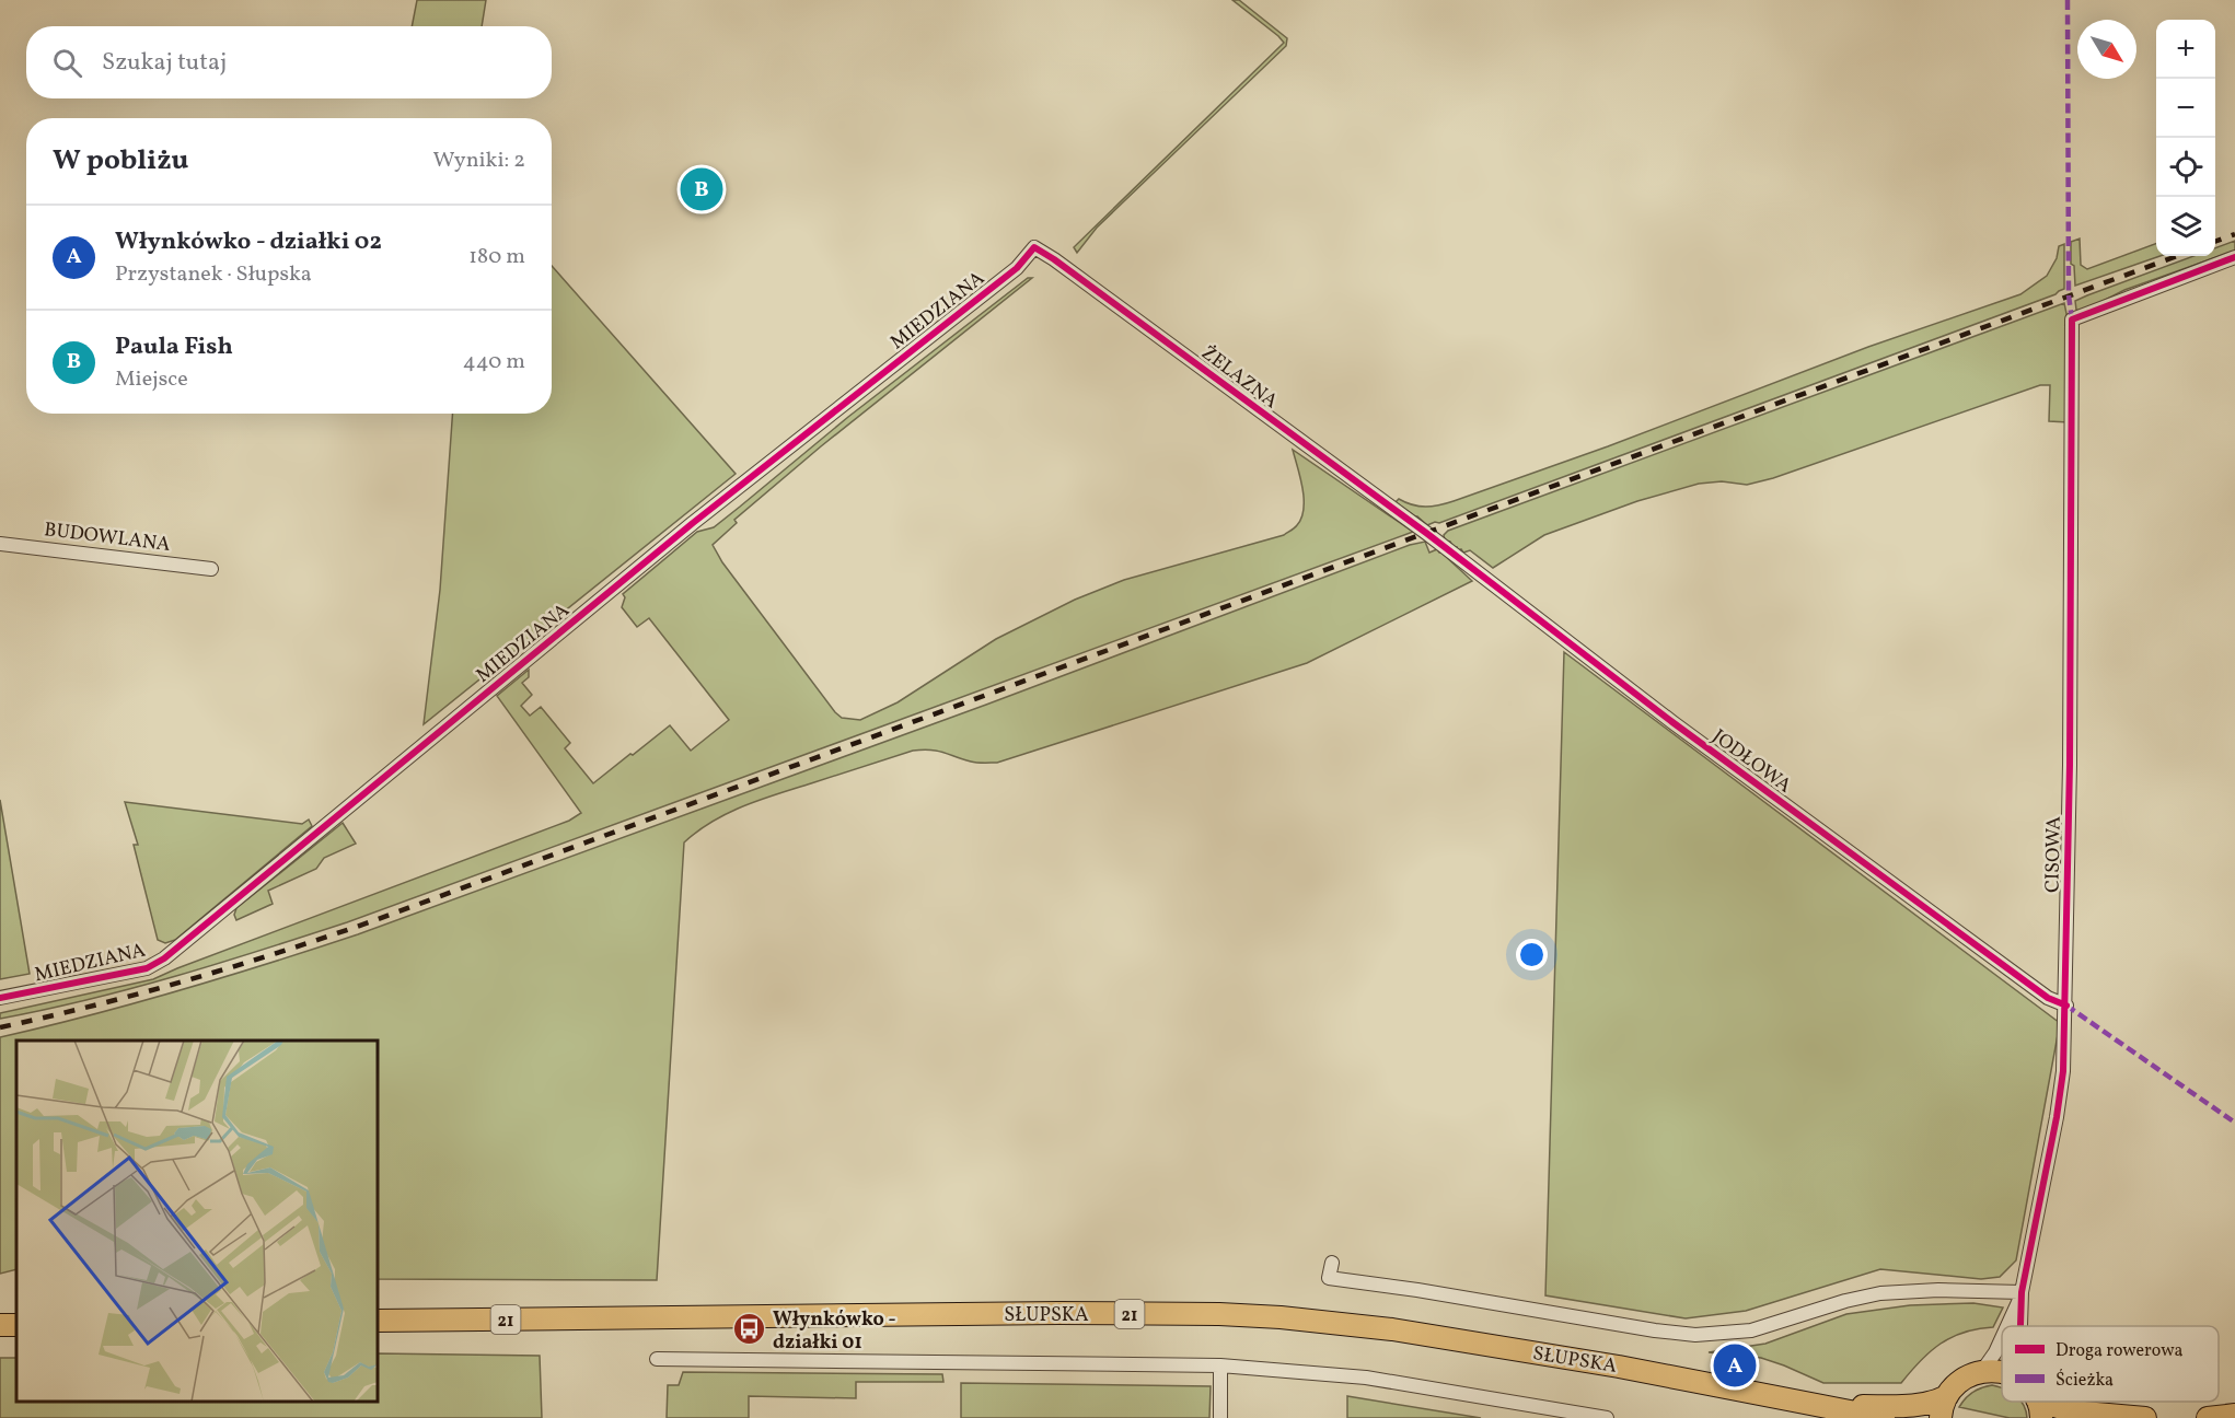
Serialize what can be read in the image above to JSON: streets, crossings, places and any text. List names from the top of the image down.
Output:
{
  "streets": {
    "main road": ["SŁUPSKA", "21"],
    "street": [
      "MIEDZIANA",
      "ŻELAZNA",
      "BUDOWLANA",
      "JODŁOWA",
      "CISOWA"
    ]
  },
  "crossings": [
    ["MIEDZIANA", "ŻELAZNA"],
    ["ŻELAZNA", "JODŁOWA"],
    ["JODŁOWA", "CISOWA"],
    ["CISOWA", "21"],
    ["SŁUPSKA", "21"]
  ],
  "places": {
    "bus stop": ["Włynkówko - działki 01"]
  },
  "legend": ["Droga rowerowa", "Ścieżka"],
  "north": "bottom right",
  "page": {
    "map_buttons": ["+", "−"],
    "search": "Szukaj tutaj",
    "heading": ["W pobliżu", "Wyniki: 2"],
    "pins": ["B", "A"],
    "list": [
      {
        "mark": "A",
        "name": "Włynkówko - działki 02",
        "note": "Przystanek · Słupska",
        "value": "180 m"
      },
      {
        "mark": "B",
        "name": "Paula Fish",
        "note": "Miejsce",
        "value": "440 m"
      }
    ]
  }
}
